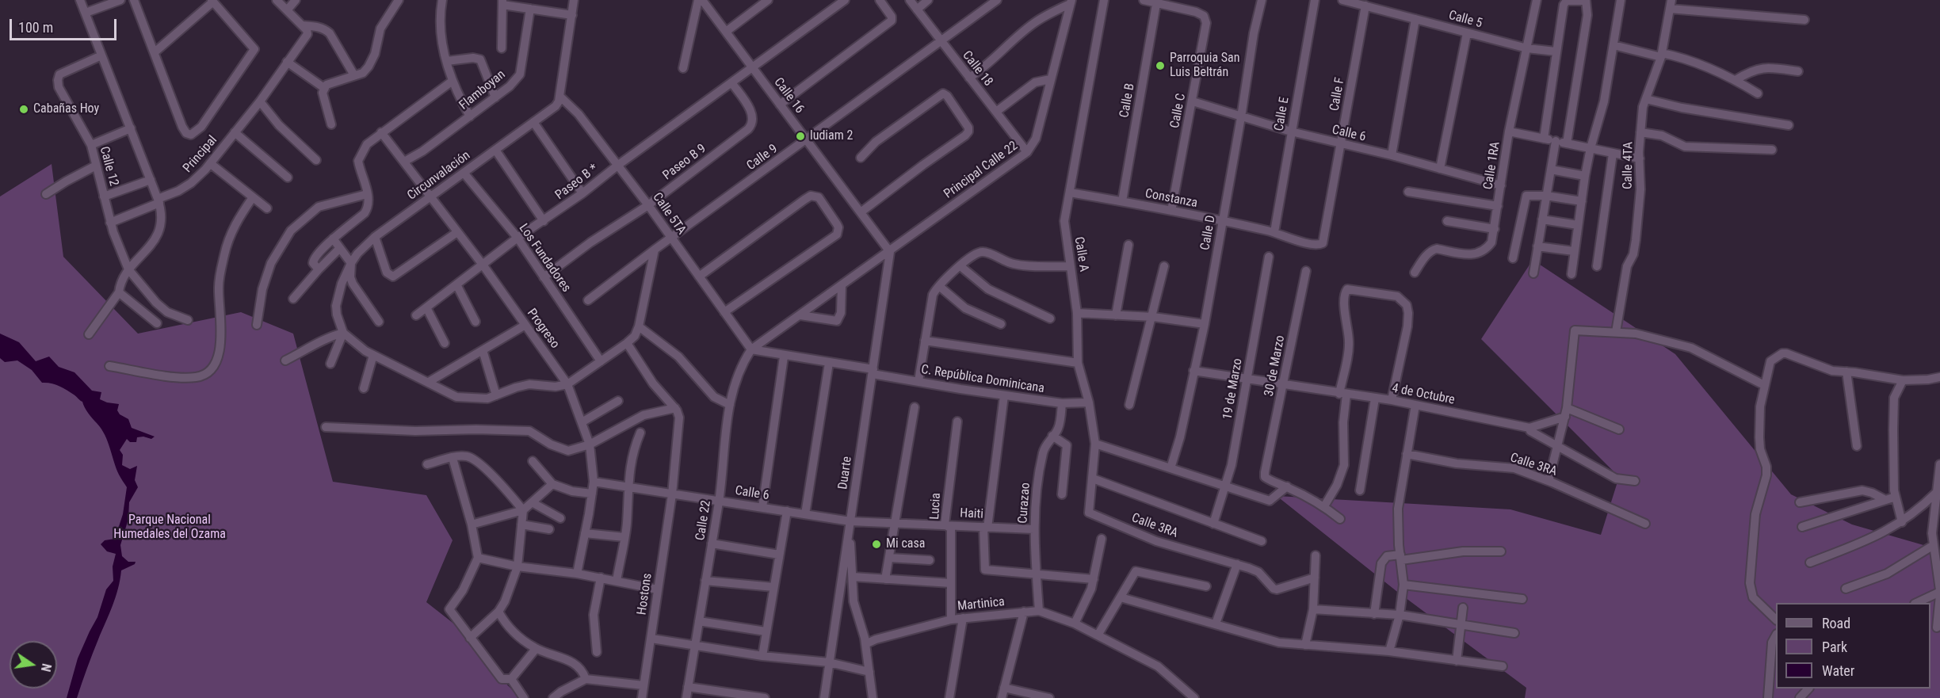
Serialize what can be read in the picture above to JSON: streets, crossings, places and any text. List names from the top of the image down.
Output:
{
  "streets": {
    "street": [
      "Calle 5",
      "Calle 18",
      "Flamboyan",
      "Calle F",
      "Calle 16",
      "Calle B",
      "Calle C",
      "Calle E",
      "Calle 6",
      "Principal",
      "Calle 9",
      "Paseo B 9",
      "Calle 1RA",
      "Calle 4TA",
      "Calle 12",
      "Principal Calle 22",
      "Circunvalación",
      "Paseo B *",
      "Constanza",
      "Calle 5TA",
      "Calle D",
      "Calle A",
      "Los Fundadores",
      "Progreso",
      "30 de Marzo",
      "C. República Dominicana",
      "19 de Marzo",
      "4 de Octubre",
      "Calle 3RA",
      "Duarte",
      "Curazao",
      "Lucia",
      "Haiti",
      "Calle 22",
      "Hostons",
      "Martinica"
    ]
  },
  "crossings": [
    ["Calle 5", "Calle F"],
    ["Calle 5", "Calle 1RA"],
    ["Calle 18", "Calle 9"],
    ["Calle 18", "Principal Calle 22"],
    ["Flamboyan", "Progreso"],
    ["Calle F", "Calle 6"],
    ["Calle F", "Constanza"],
    ["Calle 16", "Calle 9"],
    ["Calle 16", "Principal Calle 22"],
    ["Calle 16", "Paseo B *"],
    ["Calle 16", "Duarte"],
    ["Calle B", "Calle C"],
    ["Calle B", "Constanza"],
    ["Calle C", "Calle 6"],
    ["Calle C", "Constanza"],
    ["Calle E", "Calle 6"],
    ["Calle E", "Constanza"],
    ["Calle 6", "Calle 1RA"],
    ["Calle 6", "Calle D"],
    ["Calle 6", "Progreso"],
    ["Calle 6", "Duarte"],
    ["Calle 6", "Haiti"],
    ["Calle 6", "Calle 22"],
    ["Calle 6", "Hostons"],
    ["Principal", "Calle 12"],
    ["Calle 9", "Calle 5TA"],
    ["Paseo B 9", "Paseo B *"],
    ["Paseo B 9", "Calle 5TA"],
    ["Paseo B 9", "Los Fundadores"],
    ["Principal Calle 22", "Calle 5TA"],
    ["Principal Calle 22", "C. República Dominicana"],
    ["Principal Calle 22", "Duarte"],
    ["Principal Calle 22", "Calle 22"],
    ["Circunvalación", "Calle 5TA"],
    ["Circunvalación", "Los Fundadores"],
    ["Circunvalación", "Progreso"],
    ["Paseo B *", "Calle 5TA"],
    ["Paseo B *", "Los Fundadores"],
    ["Paseo B *", "Progreso"],
    ["Constanza", "Calle D"],
    ["Constanza", "Calle A"],
    ["Calle 5TA", "C. República Dominicana"],
    ["Calle 5TA", "Calle 22"],
    ["Calle D", "4 de Octubre"],
    ["Calle A", "C. República Dominicana"],
    ["Calle A", "Calle 3RA"],
    ["30 de Marzo", "4 de Octubre"],
    ["C. República Dominicana", "Duarte"],
    ["C. República Dominicana", "Curazao"],
    ["C. República Dominicana", "Calle 22"],
    ["19 de Marzo", "4 de Octubre"],
    ["Duarte", "Haiti"],
    ["Curazao", "Haiti"],
    ["Curazao", "Martinica"],
    ["Lucia", "Haiti"],
    ["Lucia", "Martinica"]
  ],
  "parks": ["Parque Nacional Humedales del Ozama"],
  "places": [
    "Parroquia San Luis Beltrán",
    "Cabañas Hoy",
    "ludiam 2",
    "Mi casa"
  ],
  "legend": ["Road", "Park", "Water"],
  "scale_bar": "100 m",
  "north": "right"
}
